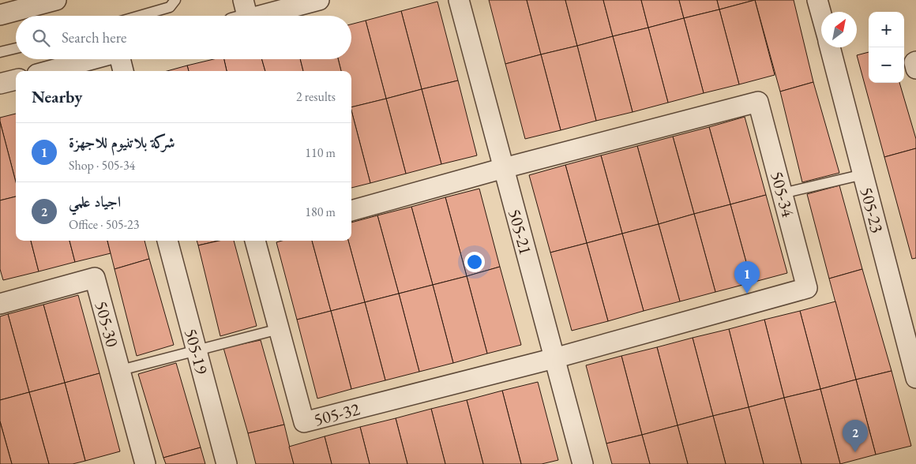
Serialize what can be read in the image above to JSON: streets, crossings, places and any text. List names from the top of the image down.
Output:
{
  "streets": {
    "street": [
      "505-34",
      "505-23",
      "505-21",
      "505-30",
      "505-19",
      "505-32"
    ]
  },
  "crossings": [
    ["505-34", "505-21"],
    ["505-34", "505-32"],
    ["505-21", "505-32"]
  ],
  "north": "top right",
  "page": {
    "map_buttons": ["+", "−"],
    "search": "Search here",
    "heading": ["Nearby", "2 results"],
    "list": [
      {
        "mark": "1",
        "name": "شركة بلاتنيوم للاجهزة",
        "note": "Shop · 505-34",
        "value": "110 m"
      },
      {
        "mark": "2",
        "name": "اجياد علمي",
        "note": "Office · 505-23",
        "value": "180 m"
      }
    ],
    "pins": ["1", "2"]
  }
}
